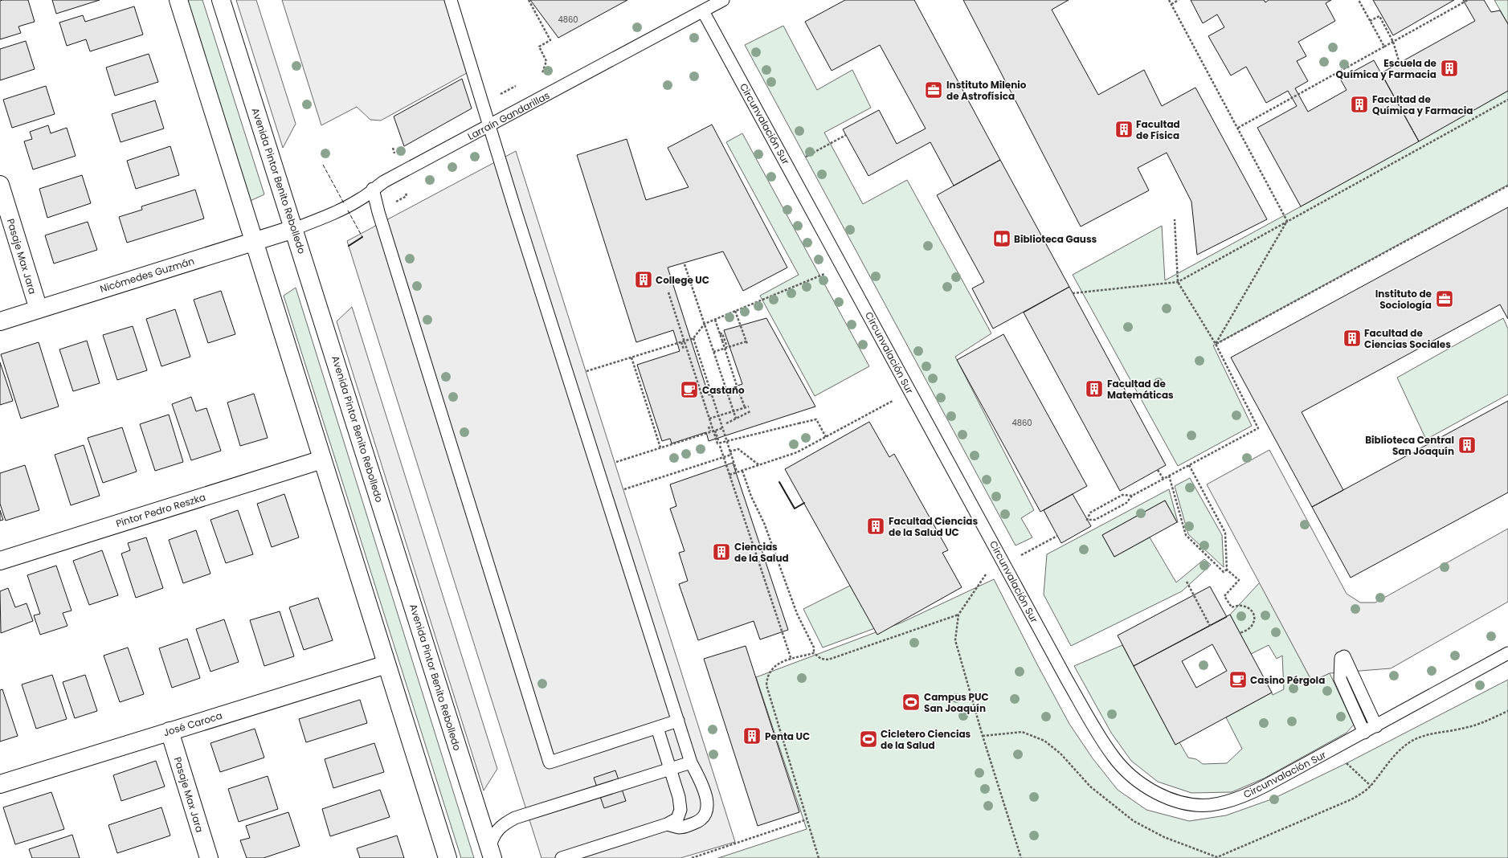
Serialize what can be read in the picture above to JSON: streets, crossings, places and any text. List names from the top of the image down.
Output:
{
  "streets": {
    "street": [
      "Avenida Pintor Benito Rebolledo",
      "Pasaje Max Jara",
      "Nicómedes Guzmán",
      "Pintor Pedro Reszka",
      "José Caroca"
    ],
    "lane": ["Larraín Gandarillas", "Circunvalación Sur"]
  },
  "crossings": [
    ["Larraín Gandarillas", "Circunvalación Sur"],
    ["Larraín Gandarillas", "Avenida Pintor Benito Rebolledo"],
    ["Larraín Gandarillas", "Nicómedes Guzmán"],
    ["Avenida Pintor Benito Rebolledo", "Nicómedes Guzmán"],
    ["Pasaje Max Jara", "Nicómedes Guzmán"],
    ["Pasaje Max Jara", "José Caroca"]
  ],
  "places": {
    "building": [
      "Escuela de Química y Farmacia",
      "Facultad de Química y Farmacia",
      "Facultad de Física",
      "College UC",
      "Facultad de Ciencias Sociales",
      "Facultad de Matemáticas",
      "Biblioteca Central San Joaquín",
      "Facultad Ciencias de la Salud UC",
      "Ciencias de la Salud",
      "Penta UC"
    ],
    "office": ["Instituto Milenio de Astrofísica", "Instituto de Sociología"],
    "library": ["Biblioteca Gauss"],
    "cafe": ["Castaño", "Casino Pérgola"],
    "sports": ["Campus PUC San Joaquín", "Cicletero Ciencias de la Salud"]
  },
  "house_numbers": ["4860", "4860"]
}
